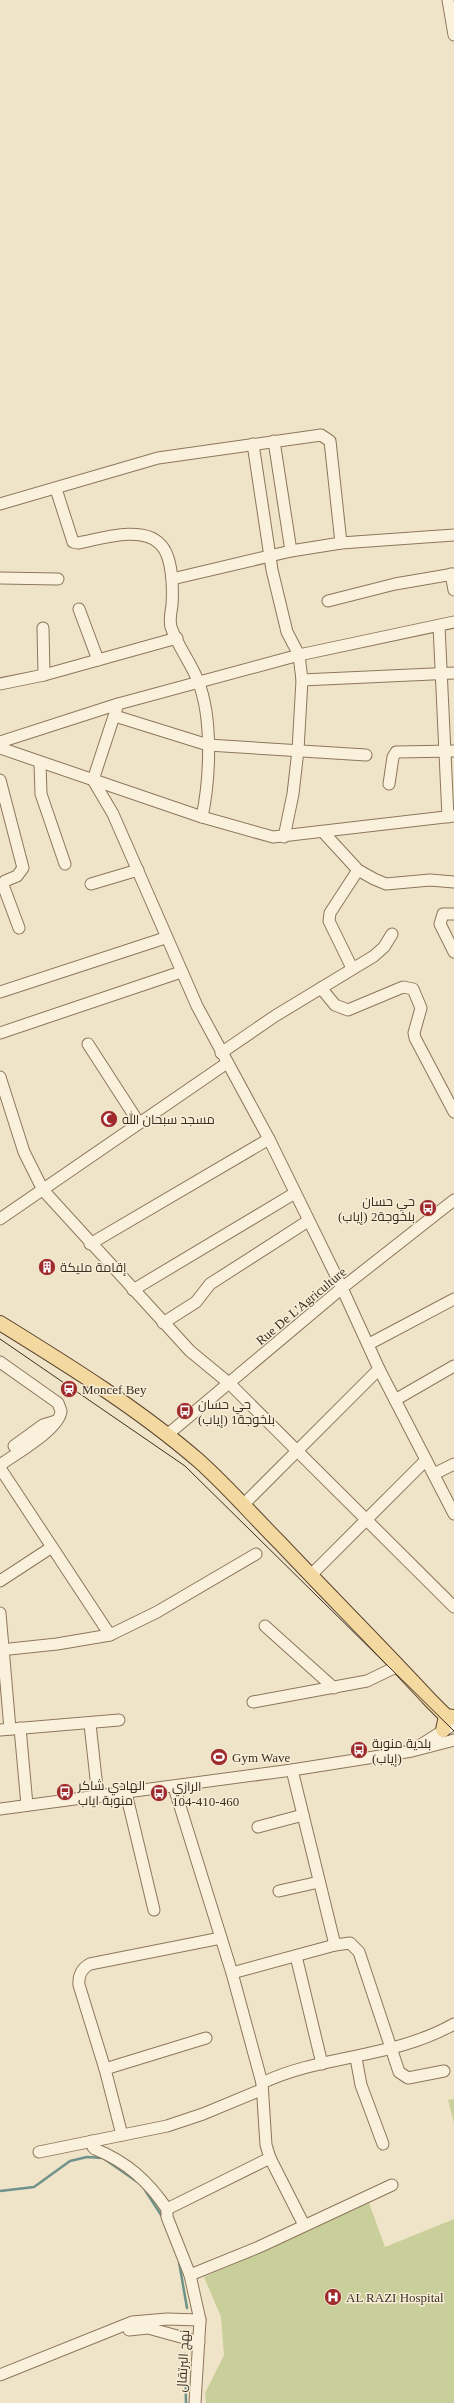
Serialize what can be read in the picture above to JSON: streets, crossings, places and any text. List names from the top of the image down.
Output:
{
  "streets": {
    "street": ["Rue De L'Agriculture", "نهج البرتقال"]
  },
  "places": {
    "mosque": ["مسجد سبحان الله"],
    "bus stop": [
      "حي حسان بلخوجة2 (إياب)",
      "حي حسان بلخوجة1 (إياب)",
      "بلدية منوبة (إياب)",
      "الهادي شاكر منوبة اياب",
      "الرازي 104-410-460"
    ],
    "building": ["إقامة مليكة"],
    "station": ["Moncef Bey"],
    "sports": ["Gym Wave"],
    "hospital": ["AL RAZI Hospital"]
  }
}
